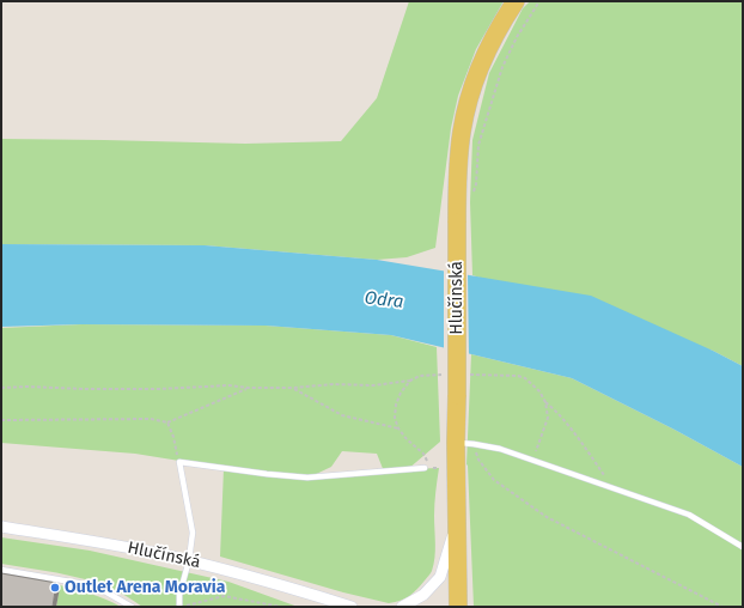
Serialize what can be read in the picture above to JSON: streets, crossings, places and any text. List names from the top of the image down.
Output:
{
  "streets": {
    "main road": ["Hlučínská"]
  },
  "water": ["Odra"],
  "places": ["Outlet Arena Moravia"]
}
